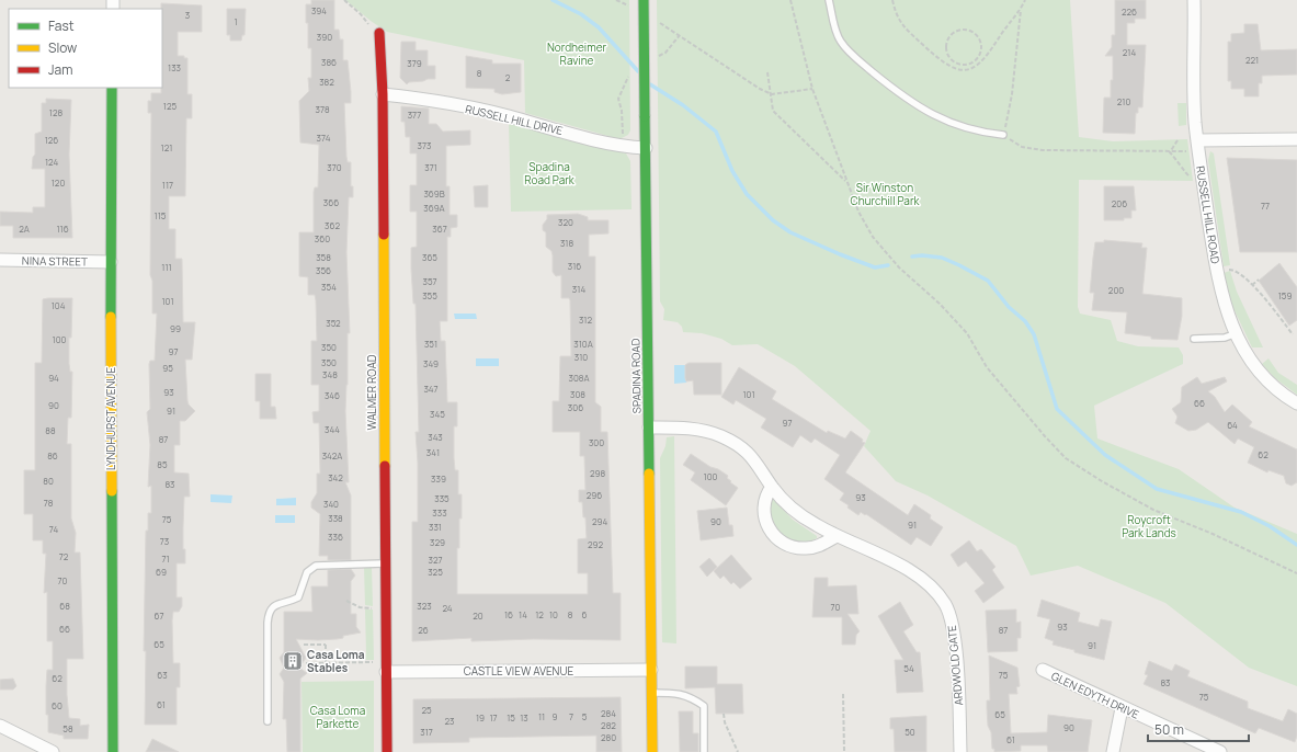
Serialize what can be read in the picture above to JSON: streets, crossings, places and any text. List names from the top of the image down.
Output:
{
  "streets": {
    "street": [
      "RUSSELL HILL DRIVE",
      "RUSSELL HILL ROAD",
      "NINA STREET",
      "SPADINA ROAD",
      "WALMER ROAD",
      "LYNDHURST AVENUE",
      "ARDWOLD GATE",
      "CASTLE VIEW AVENUE",
      "GLEN EDYTH DRIVE"
    ]
  },
  "crossings": [
    ["RUSSELL HILL DRIVE", "SPADINA ROAD"],
    ["RUSSELL HILL DRIVE", "WALMER ROAD"],
    ["NINA STREET", "LYNDHURST AVENUE"],
    ["SPADINA ROAD", "ARDWOLD GATE"],
    ["SPADINA ROAD", "CASTLE VIEW AVENUE"],
    ["WALMER ROAD", "CASTLE VIEW AVENUE"]
  ],
  "parks": [
    "Nordheimer Ravine",
    "Spadina Road Park",
    "Sir Winston Churchill Park",
    "Roycroft Park Lands",
    "Casa Loma Parkette"
  ],
  "places": {
    "building": ["Casa Loma Stables"]
  },
  "house_numbers": [
    "394",
    "226",
    "3",
    "1",
    "390",
    "214",
    "221",
    "386",
    "379",
    "133",
    "8",
    "2",
    "382",
    "210",
    "125",
    "378",
    "128",
    "377",
    "374",
    "126",
    "373",
    "121",
    "124",
    "370",
    "371",
    "120",
    "117",
    "369B",
    "366",
    "206",
    "77",
    "369A",
    "115",
    "320",
    "362",
    "2A",
    "116",
    "367",
    "360",
    "318",
    "358",
    "365",
    "316",
    "111",
    "356",
    "357",
    "354",
    "314",
    "200",
    "355",
    "159",
    "101",
    "104",
    "312",
    "352",
    "99",
    "100",
    "351",
    "310A",
    "350",
    "97",
    "310",
    "350",
    "349",
    "95",
    "348",
    "94",
    "308A",
    "347",
    "93",
    "308",
    "101",
    "346",
    "66",
    "90",
    "306",
    "91",
    "345",
    "97",
    "64",
    "344",
    "88",
    "343",
    "87",
    "300",
    "341",
    "62",
    "86",
    "342A",
    "85",
    "298",
    "100",
    "342",
    "339",
    "80",
    "83",
    "296",
    "93",
    "335",
    "78",
    "340",
    "333",
    "338",
    "75",
    "294",
    "90",
    "91",
    "331",
    "74",
    "336",
    "73",
    "329",
    "292",
    "72",
    "71",
    "327",
    "69",
    "325",
    "70",
    "68",
    "323",
    "70",
    "24",
    "16",
    "14",
    "12",
    "10",
    "8",
    "6",
    "67",
    "20",
    "93",
    "66",
    "26",
    "87",
    "65",
    "91",
    "54",
    "63",
    "75",
    "62",
    "83",
    "75",
    "61",
    "60",
    "25",
    "284",
    "65",
    "11",
    "9",
    "7",
    "5",
    "19",
    "17",
    "15",
    "13",
    "23",
    "282",
    "90",
    "58",
    "317",
    "50",
    "280",
    "61"
  ],
  "legend": ["Fast", "Slow", "Jam"],
  "scale_bar": "50 m"
}
